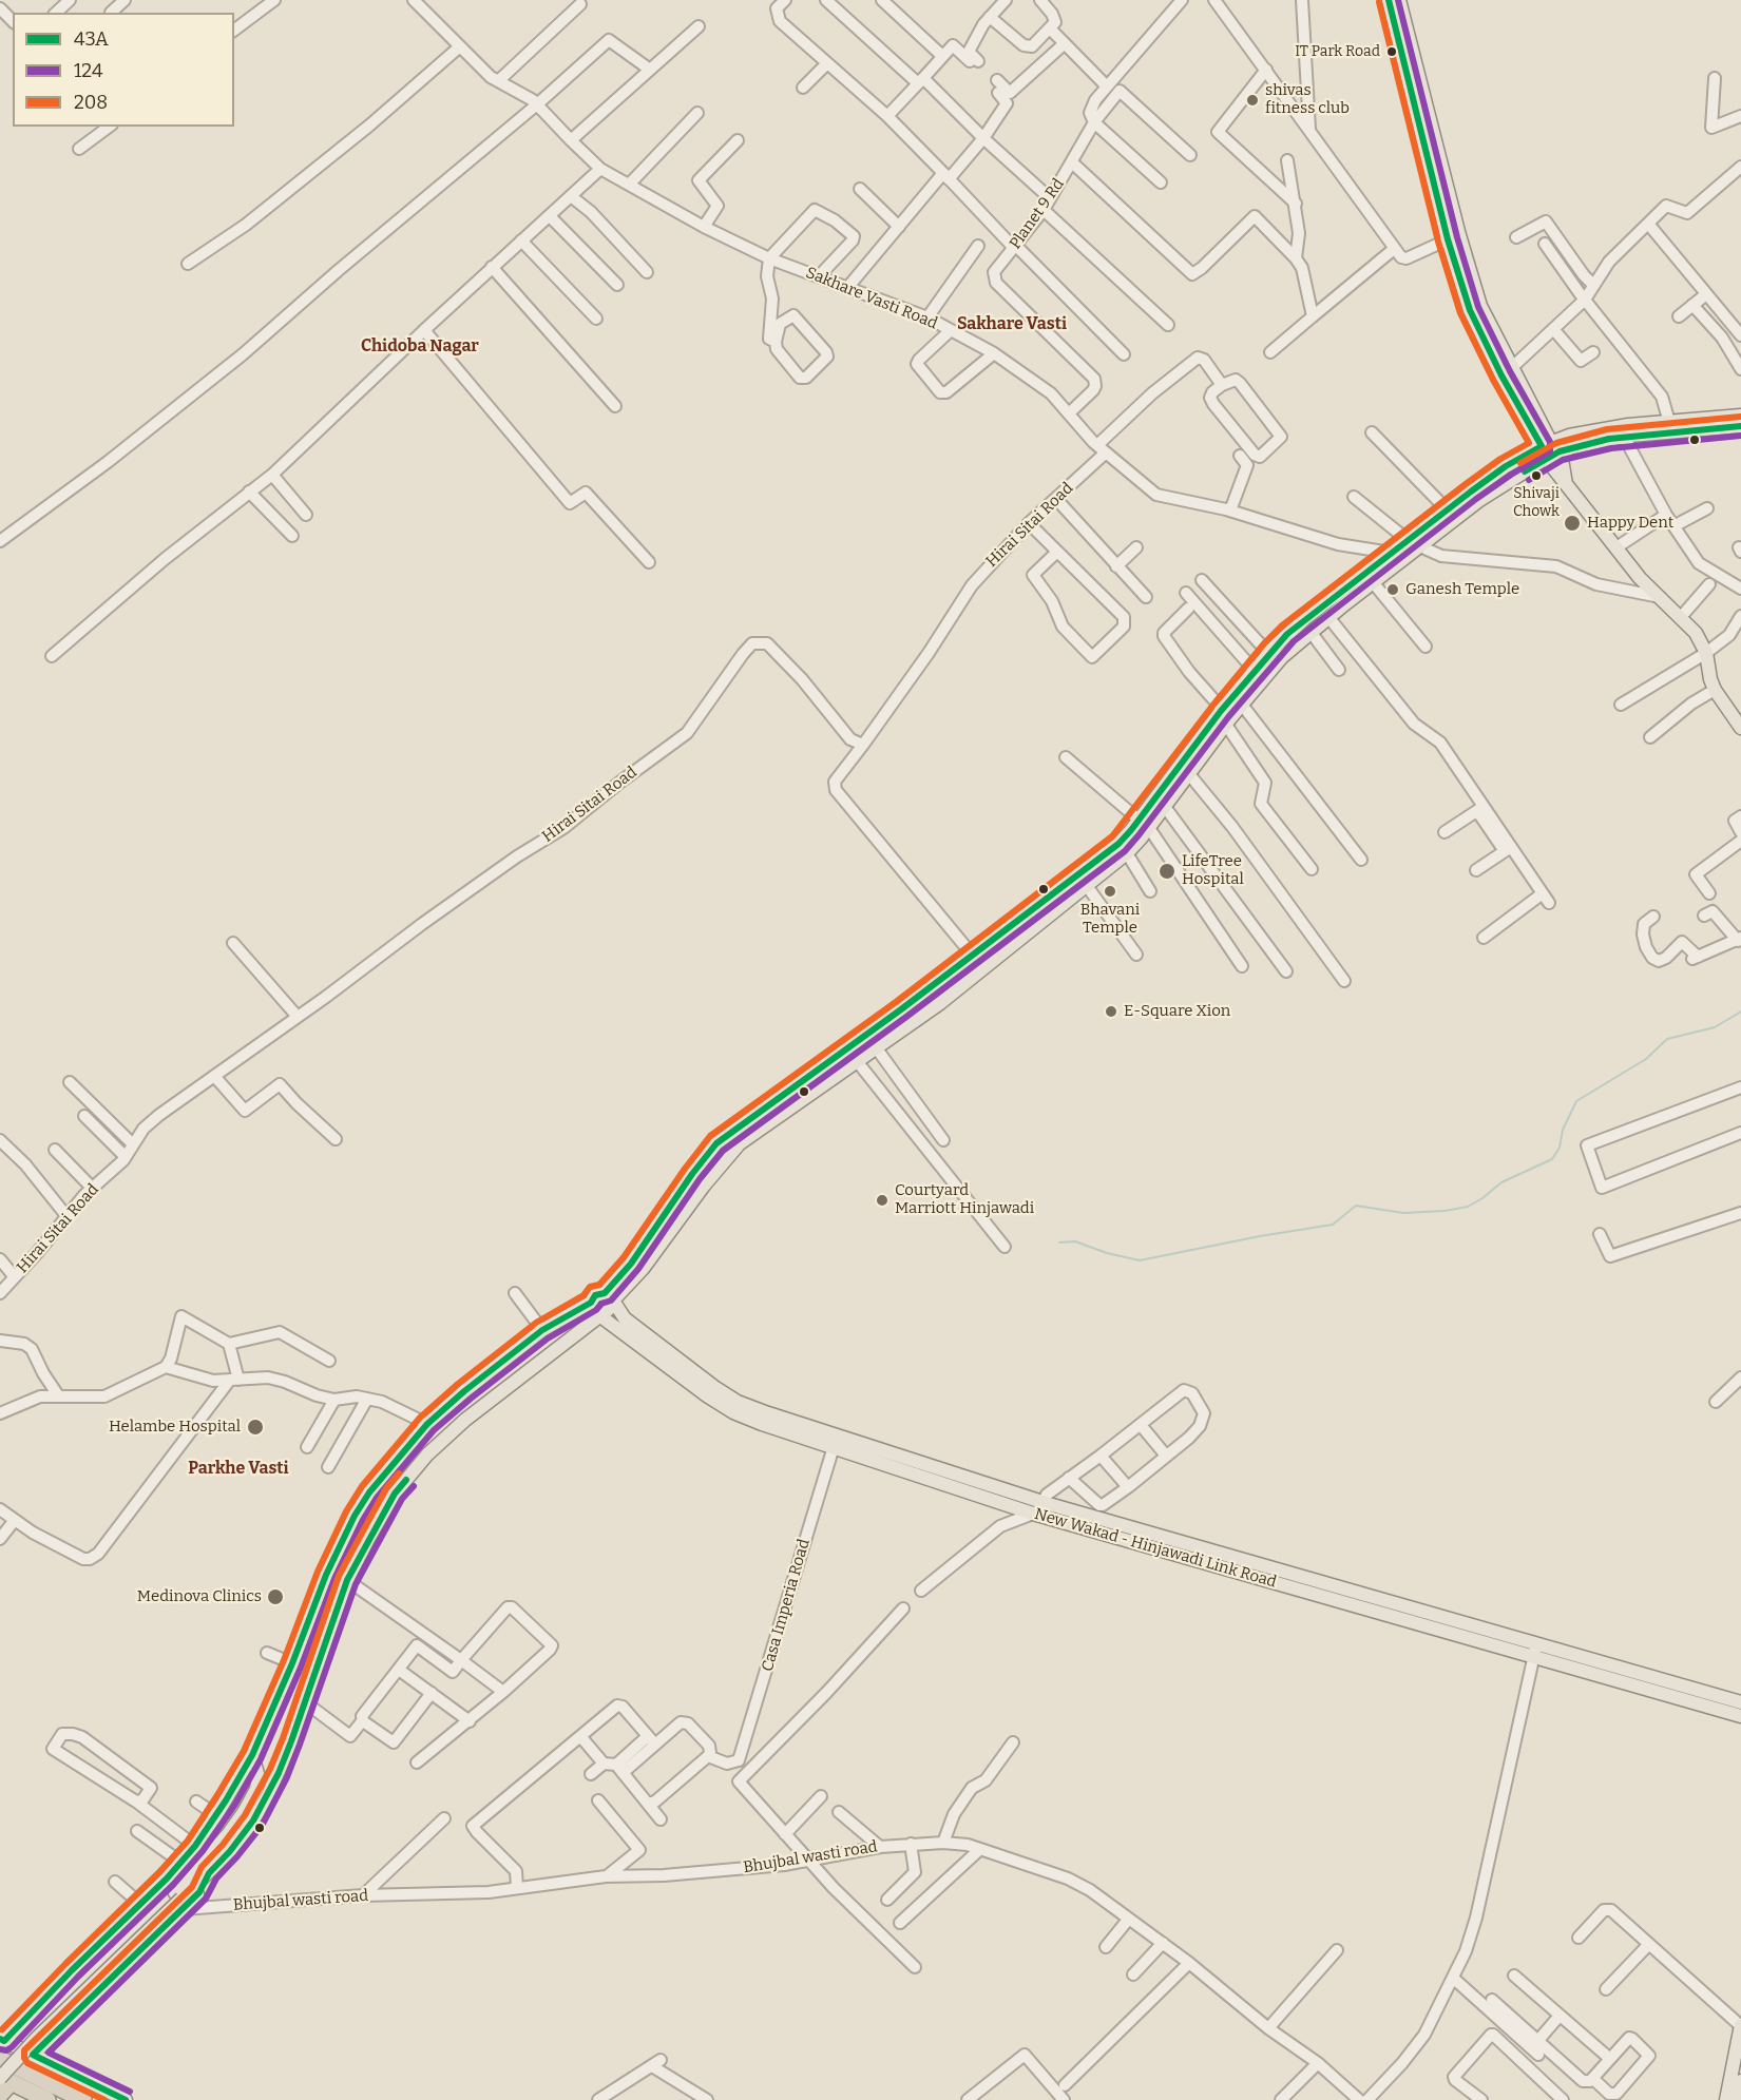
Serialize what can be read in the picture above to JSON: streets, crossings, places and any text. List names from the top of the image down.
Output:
{
  "streets": {
    "main road": ["New Wakad - Hinjawadi Link Road"],
    "street": [
      "Planet 9 Rd",
      "Sakhare Vasti Road",
      "Hirai Sitai Road",
      "Casa Imperia Road",
      "Bhujbal wasti road"
    ]
  },
  "crossings": [
    ["Planet 9 Rd", "Sakhare Vasti Road"],
    ["Sakhare Vasti Road", "Hirai Sitai Road"],
    ["New Wakad - Hinjawadi Link Road", "Casa Imperia Road"]
  ],
  "districts": ["Sakhare Vasti", "Chidoba Nagar", "Parkhe Vasti"],
  "places": [
    "IT Park Road",
    "shivas fitness club",
    "Shivaji Chowk",
    "Happy Dent",
    "Ganesh Temple",
    "LifeTree Hospital",
    "Bhavani Temple",
    "E-Square Xion",
    "Courtyard Marriott Hinjawadi",
    "Helambe Hospital",
    "Medinova Clinics"
  ],
  "lines": ["transit line 43A", "transit line 124", "transit line 208"],
  "legend": ["43A", "124", "208"]
}
